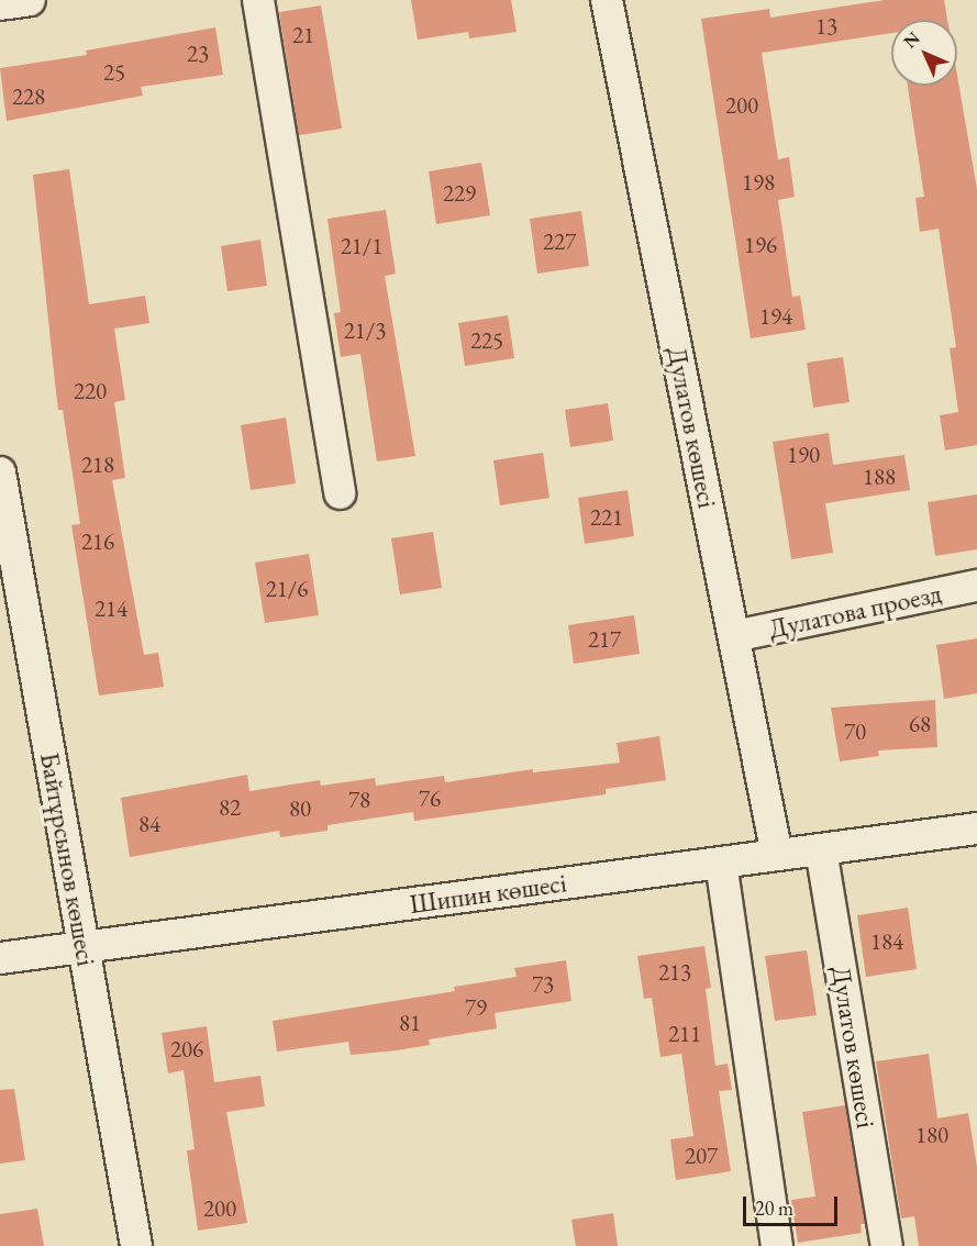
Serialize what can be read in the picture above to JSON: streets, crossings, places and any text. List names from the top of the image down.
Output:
{
  "streets": {
    "street": [
      "Дулатов көшесі",
      "Дулатова проезд",
      "Байтұрсынов көшесі",
      "Шипин көшесі"
    ]
  },
  "crossings": [
    ["Дулатов көшесі", "Дулатова проезд"],
    ["Дулатов көшесі", "Шипин көшесі"],
    ["Байтұрсынов көшесі", "Шипин көшесі"]
  ],
  "house_numbers": [
    "13",
    "21",
    "23",
    "25",
    "228",
    "200",
    "198",
    "229",
    "227",
    "196",
    "21/1",
    "194",
    "21/3",
    "225",
    "220",
    "190",
    "218",
    "188",
    "221",
    "216",
    "21/6",
    "214",
    "217",
    "68",
    "70",
    "76",
    "78",
    "82",
    "80",
    "84",
    "184",
    "213",
    "73",
    "79",
    "81",
    "211",
    "206",
    "180",
    "207",
    "200"
  ],
  "scale_bar": "20 m",
  "north": "top left"
}
